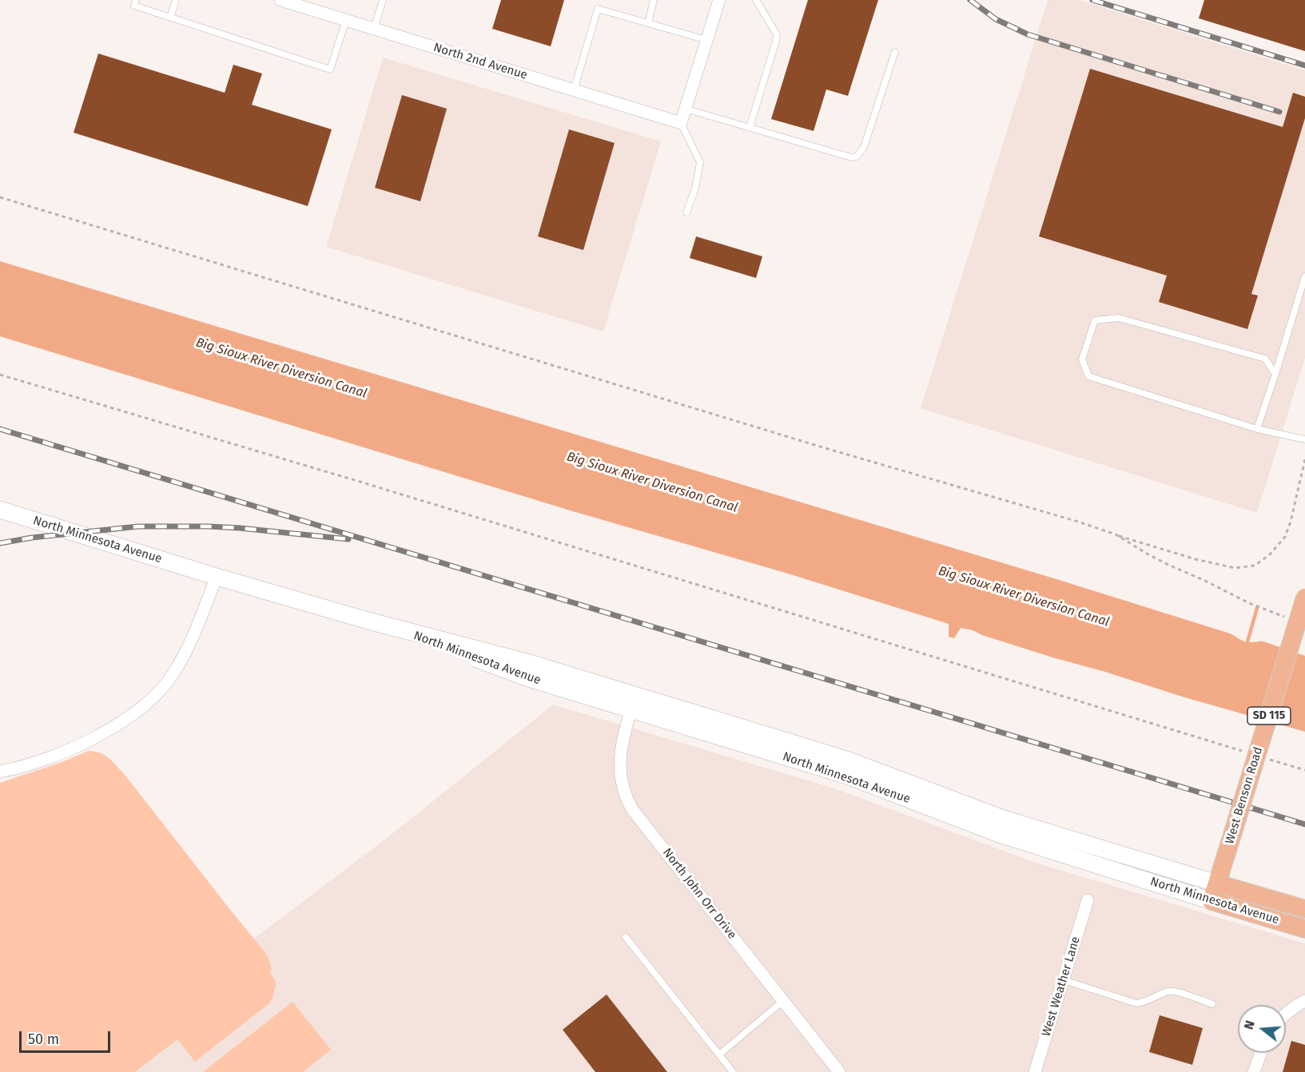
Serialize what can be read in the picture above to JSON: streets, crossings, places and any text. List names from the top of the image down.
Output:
{
  "streets": {
    "main road": ["North Minnesota Avenue", "SD 115", "West Benson Road"],
    "street": ["North 2nd Avenue", "North John Orr Drive", "West Weather Lane"]
  },
  "crossings": [
    ["North Minnesota Avenue", "SD 115"],
    ["North Minnesota Avenue", "West Benson Road"],
    ["North Minnesota Avenue", "North John Orr Drive"],
    ["SD 115", "West Benson Road"]
  ],
  "water": ["Big Sioux River Diversion Canal"],
  "scale_bar": "50 m",
  "north": "left"
}
